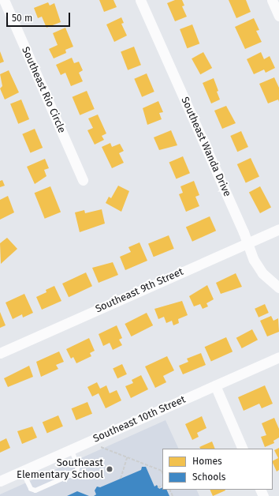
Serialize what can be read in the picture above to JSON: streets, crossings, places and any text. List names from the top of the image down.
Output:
{
  "streets": {
    "street": [
      "Southeast Rio Circle",
      "Southeast Wanda Drive",
      "Southeast 9th Street",
      "Southeast 10th Street"
    ]
  },
  "crossings": [
    ["Southeast Wanda Drive", "Southeast 9th Street"]
  ],
  "places": ["Southeast Elementary School"],
  "legend": ["Homes", "Schools"],
  "scale_bar": "50 m"
}
